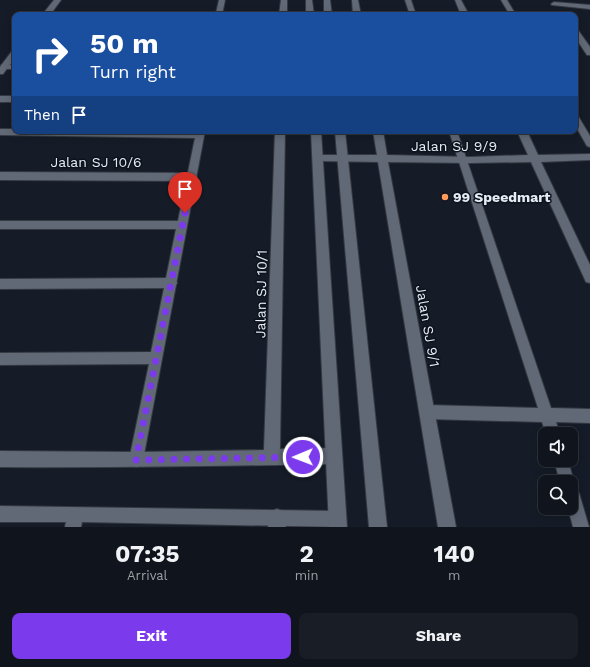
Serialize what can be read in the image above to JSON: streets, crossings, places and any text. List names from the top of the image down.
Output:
{
  "streets": {
    "street": [
      "Jalan SJ 9/9",
      "Jalan SJ 10/6",
      "Jalan SJ 10/1",
      "Jalan SJ 9/1"
    ]
  },
  "crossings": [
    ["Jalan SJ 9/9", "Jalan SJ 9/1"]
  ],
  "places": ["99 Speedmart"],
  "page": {
    "turn": ["50 m", "Turn right"],
    "then": "Then",
    "eta": [
      "07:35",
      "Arrival",
      "2",
      "min",
      "140",
      "m"
    ],
    "buttons": ["Exit", "Share"]
  }
}
